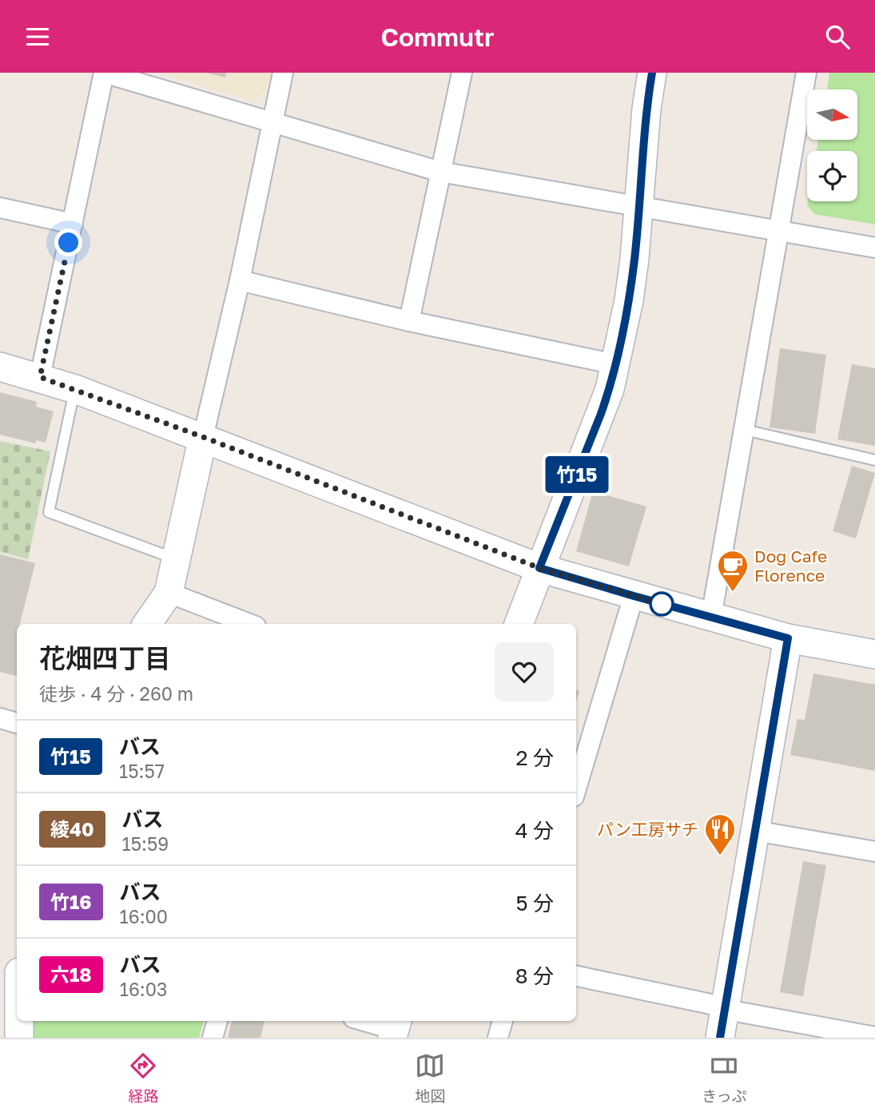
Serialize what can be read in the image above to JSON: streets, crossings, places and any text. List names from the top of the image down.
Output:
{
  "places": {
    "cafe": ["Dog Cafe Florence"],
    "restaurant": ["パン工房サチ"]
  },
  "lines": ["bus line 竹15"],
  "north": "right",
  "page": {
    "header": "Commutr",
    "on_map": "竹15",
    "heading": ["花畑四丁目", "徒歩 · 4 分 · 260 m"],
    "list": [
      {
        "mark": "竹15",
        "name": "バス",
        "note": "15:57",
        "value": "2 分"
      },
      {
        "mark": "綾40",
        "name": "バス",
        "note": "15:59",
        "value": "4 分"
      },
      {
        "mark": "竹16",
        "name": "バス",
        "note": "16:00",
        "value": "5 分"
      },
      {
        "mark": "六18",
        "name": "バス",
        "note": "16:03",
        "value": "8 分"
      }
    ],
    "tabs": ["経路", "地図", "きっぷ"]
  }
}
